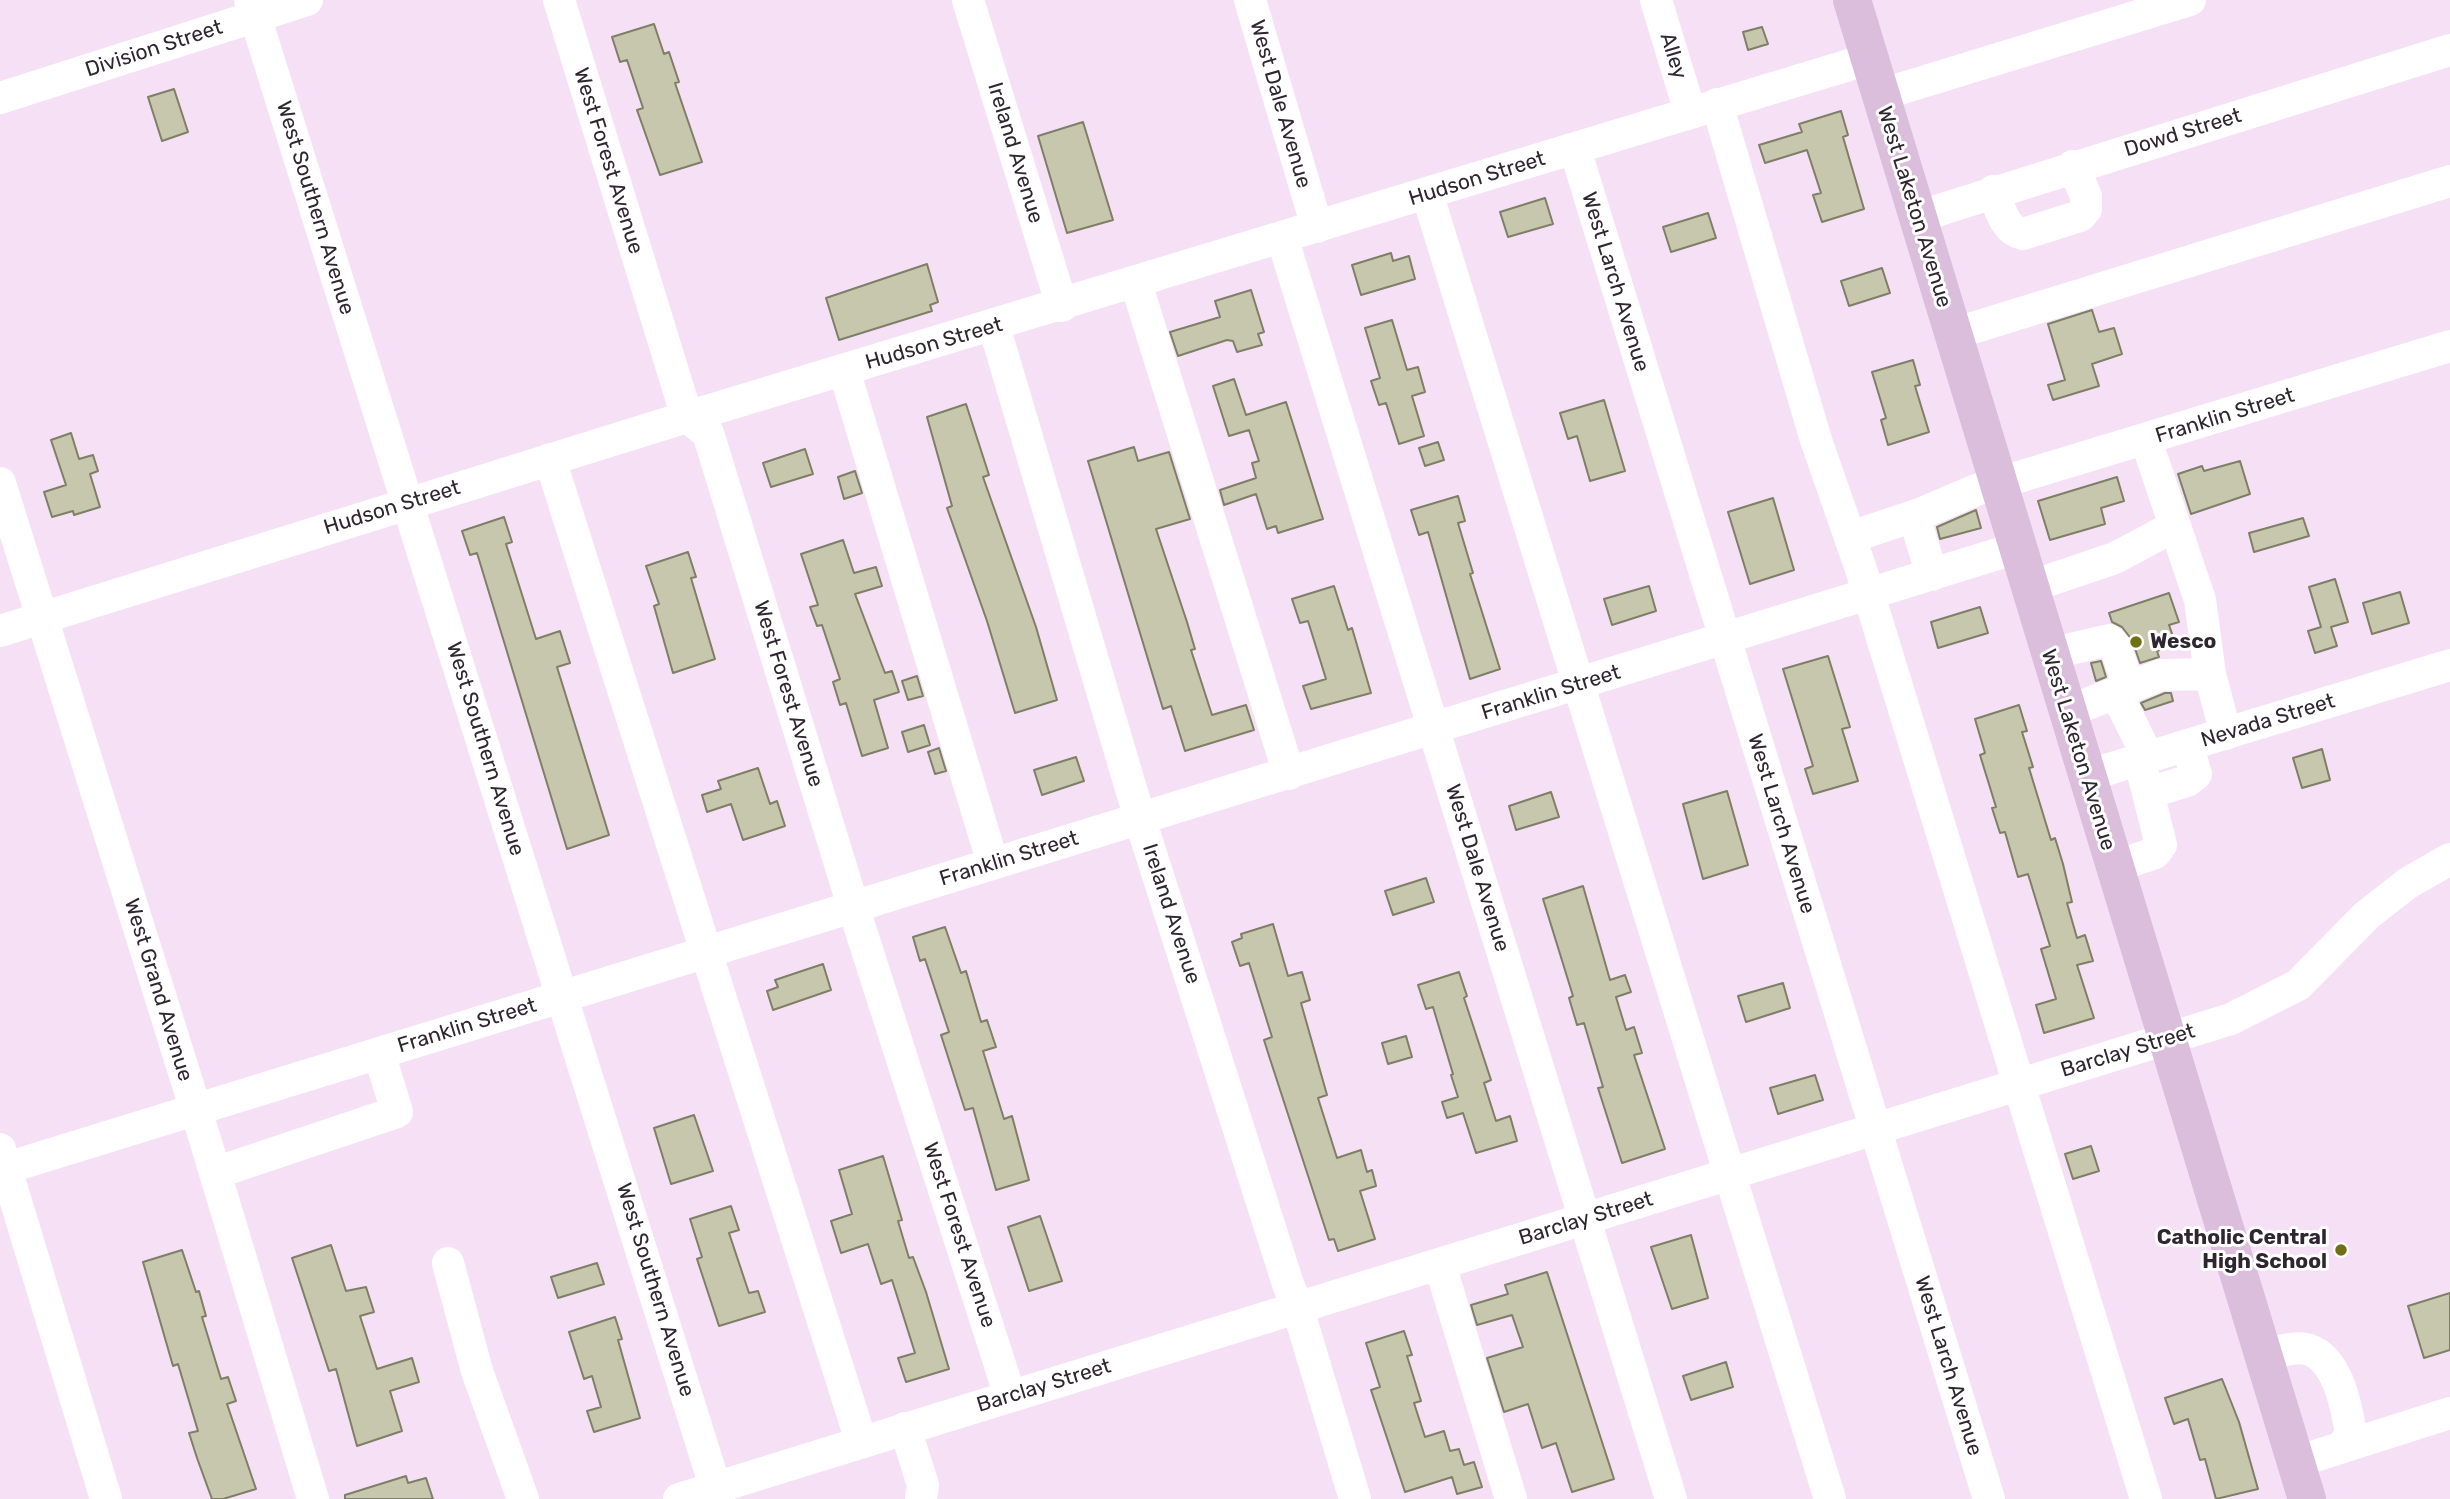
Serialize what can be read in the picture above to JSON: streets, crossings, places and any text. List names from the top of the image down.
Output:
{
  "streets": {
    "main road": ["West Laketon Avenue"],
    "street": [
      "Division Street",
      "Alley",
      "West Dale Avenue",
      "Dowd Street",
      "Ireland Avenue",
      "West Forest Avenue",
      "Hudson Street",
      "West Southern Avenue",
      "West Larch Avenue",
      "Franklin Street",
      "Nevada Street",
      "West Grand Avenue",
      "Barclay Street"
    ]
  },
  "crossings": [
    ["Division Street", "West Southern Avenue"],
    ["Alley", "Hudson Street"],
    ["Alley", "Franklin Street"],
    ["Alley", "Barclay Street"],
    ["West Dale Avenue", "Hudson Street"],
    ["West Dale Avenue", "Franklin Street"],
    ["West Dale Avenue", "Barclay Street"],
    ["Dowd Street", "West Laketon Avenue"],
    ["Ireland Avenue", "Hudson Street"],
    ["Ireland Avenue", "Franklin Street"],
    ["Ireland Avenue", "Barclay Street"],
    ["West Forest Avenue", "Hudson Street"],
    ["West Forest Avenue", "Franklin Street"],
    ["West Forest Avenue", "Barclay Street"],
    ["Hudson Street", "West Laketon Avenue"],
    ["Hudson Street", "West Southern Avenue"],
    ["Hudson Street", "West Larch Avenue"],
    ["Hudson Street", "West Grand Avenue"],
    ["West Laketon Avenue", "Franklin Street"],
    ["West Laketon Avenue", "Nevada Street"],
    ["West Laketon Avenue", "Barclay Street"],
    ["West Southern Avenue", "Franklin Street"],
    ["West Southern Avenue", "Barclay Street"],
    ["West Larch Avenue", "Franklin Street"],
    ["West Larch Avenue", "Barclay Street"],
    ["Franklin Street", "West Grand Avenue"]
  ],
  "places": ["Wesco", "Catholic Central High School"]
}
